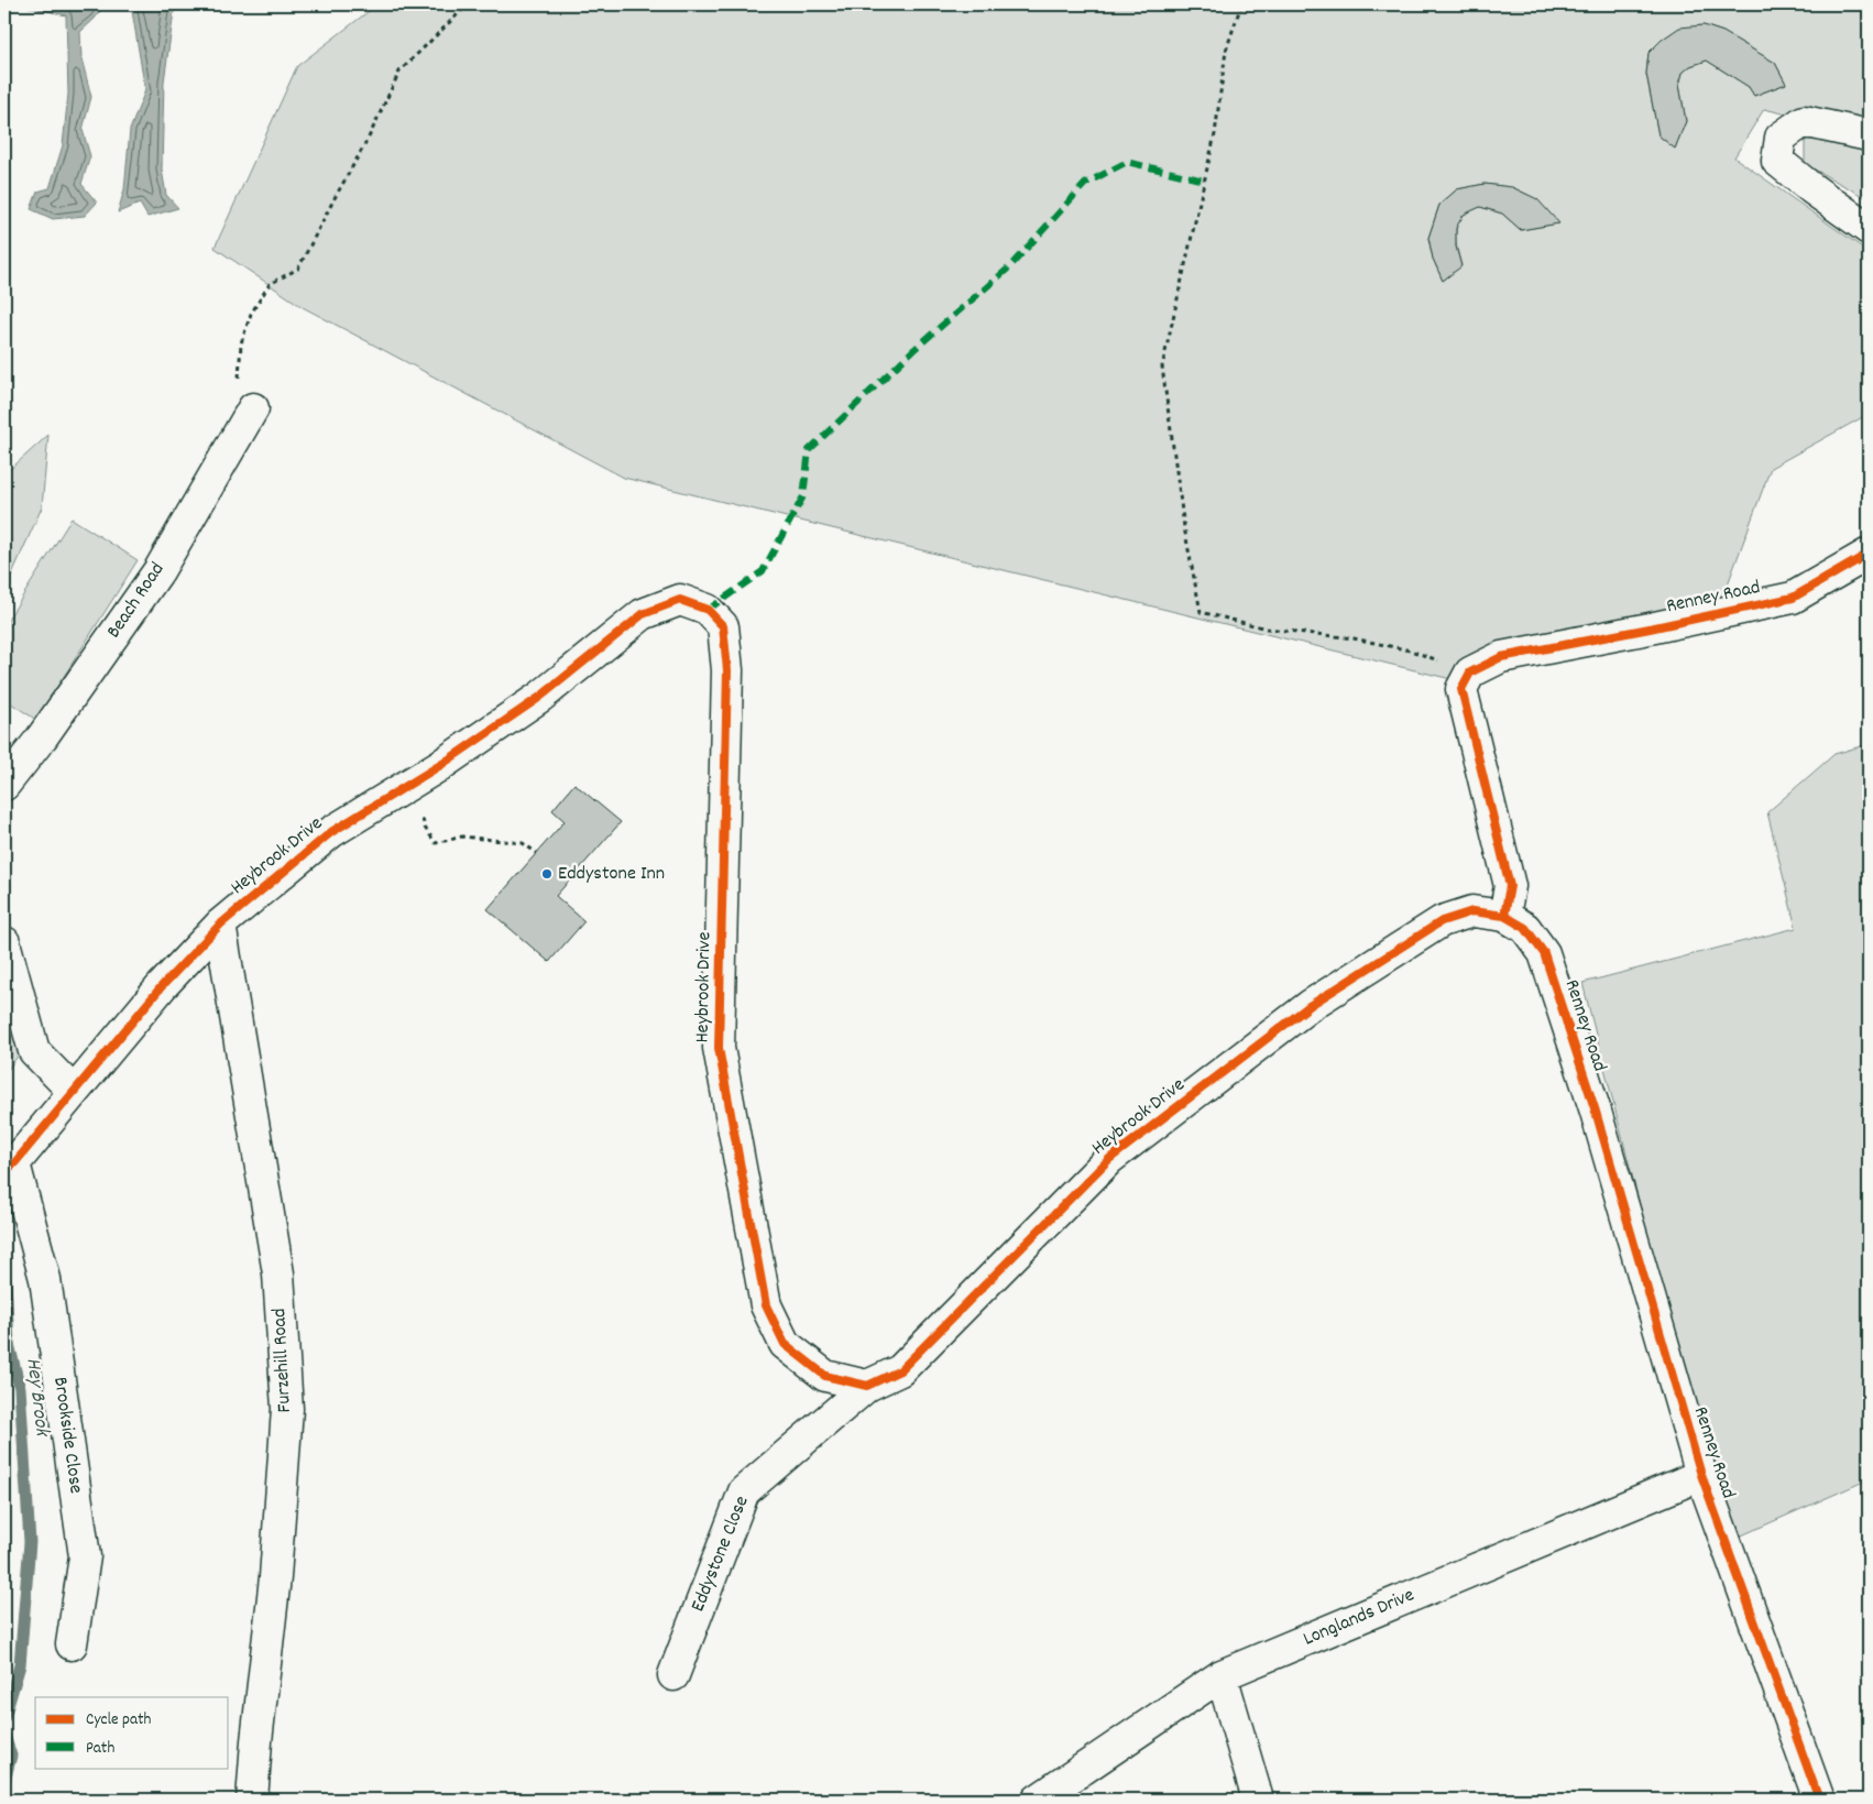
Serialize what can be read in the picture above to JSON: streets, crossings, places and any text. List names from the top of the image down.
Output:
{
  "streets": {
    "street": [
      "Renney Road",
      "Beach Road",
      "Heybrook Drive",
      "Furzehill Road",
      "Brookside Close",
      "Eddystone Close",
      "Longlands Drive"
    ]
  },
  "crossings": [
    ["Renney Road", "Heybrook Drive"],
    ["Renney Road", "Longlands Drive"],
    ["Heybrook Drive", "Furzehill Road"],
    ["Heybrook Drive", "Brookside Close"],
    ["Heybrook Drive", "Eddystone Close"]
  ],
  "water": ["Hey Brook"],
  "places": ["Eddystone Inn"],
  "legend": ["Cycle path", "Path"]
}
